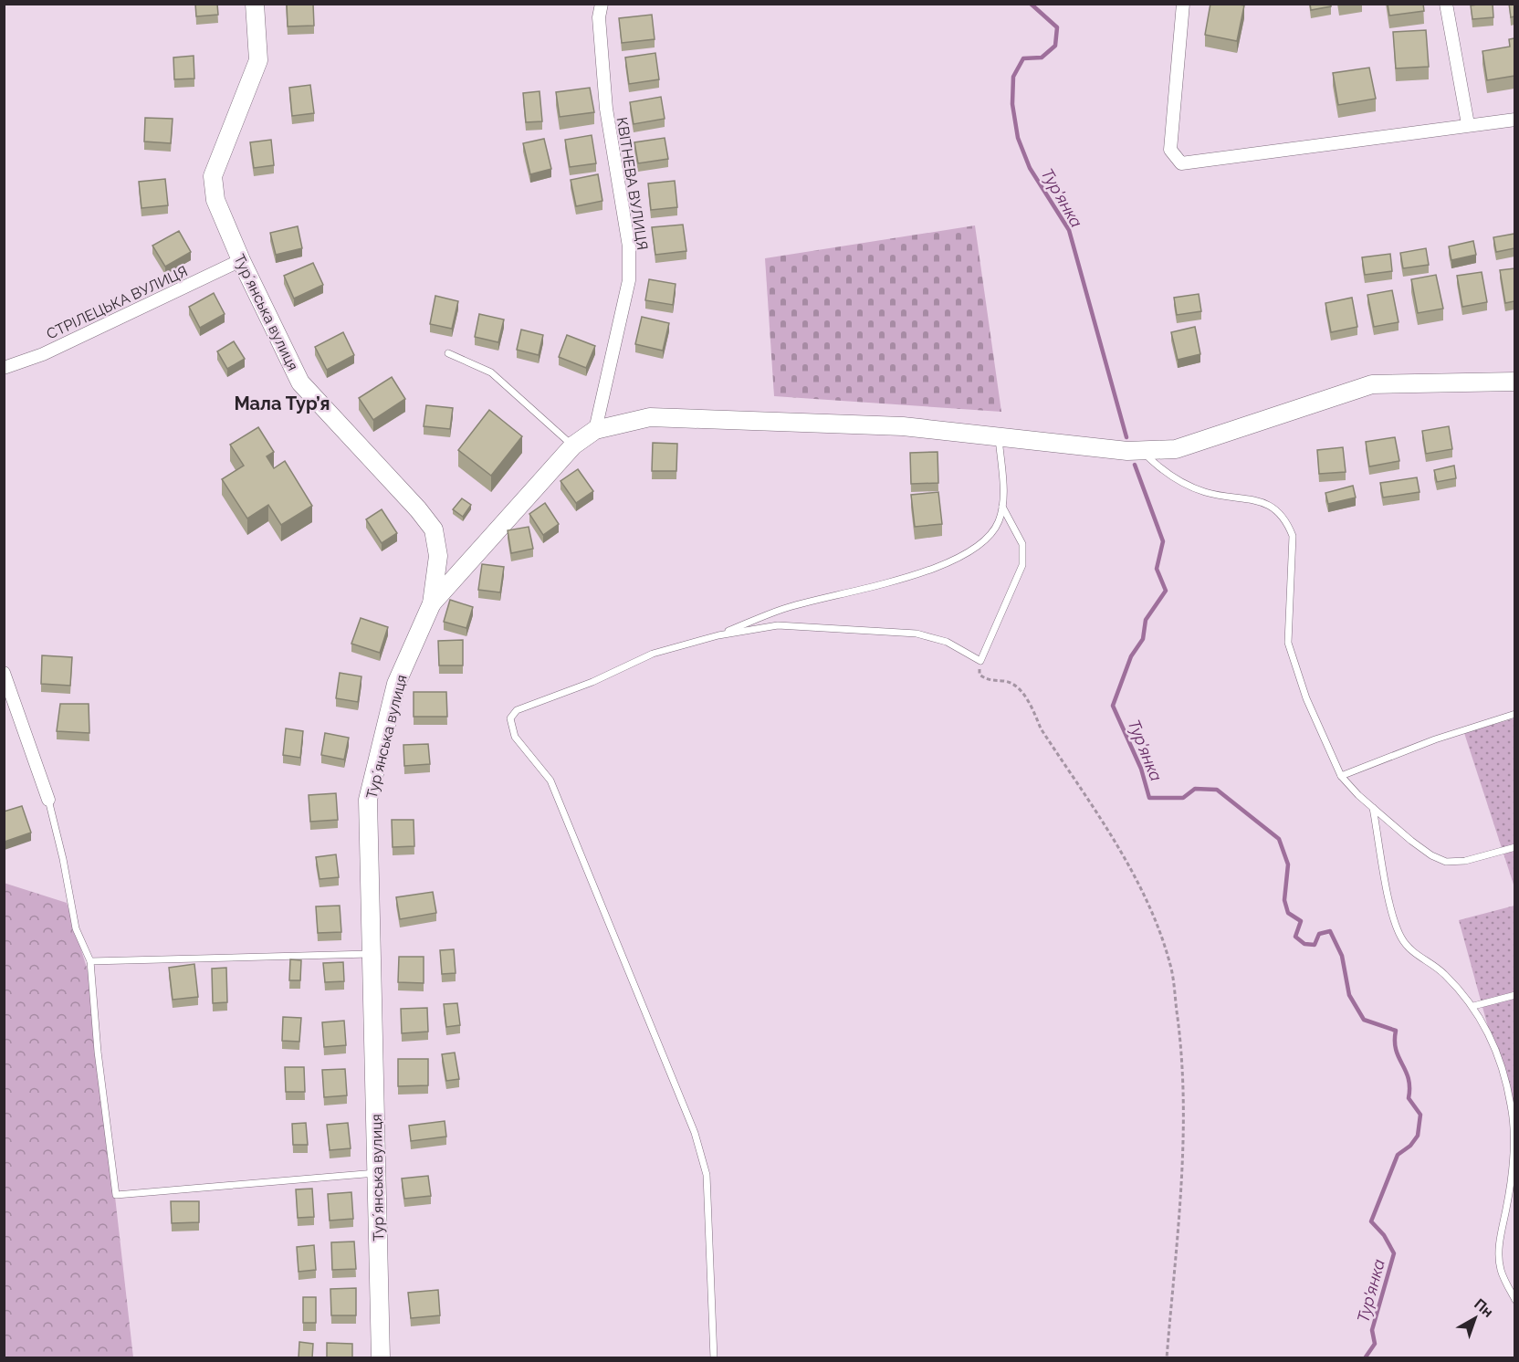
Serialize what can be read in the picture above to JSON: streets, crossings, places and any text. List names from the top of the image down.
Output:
{
  "streets": {
    "street": ["КВІТНЕВА ВУЛИЦЯ", "СТРІЛЕЦЬКА ВУЛИЦЯ", "Турʼянська вулиця"]
  },
  "crossings": [
    ["СТРІЛЕЦЬКА ВУЛИЦЯ", "Турʼянська вулиця"]
  ],
  "districts": ["Мала Тур’я"],
  "water": ["Тур'янка"],
  "north": "top right"
}
